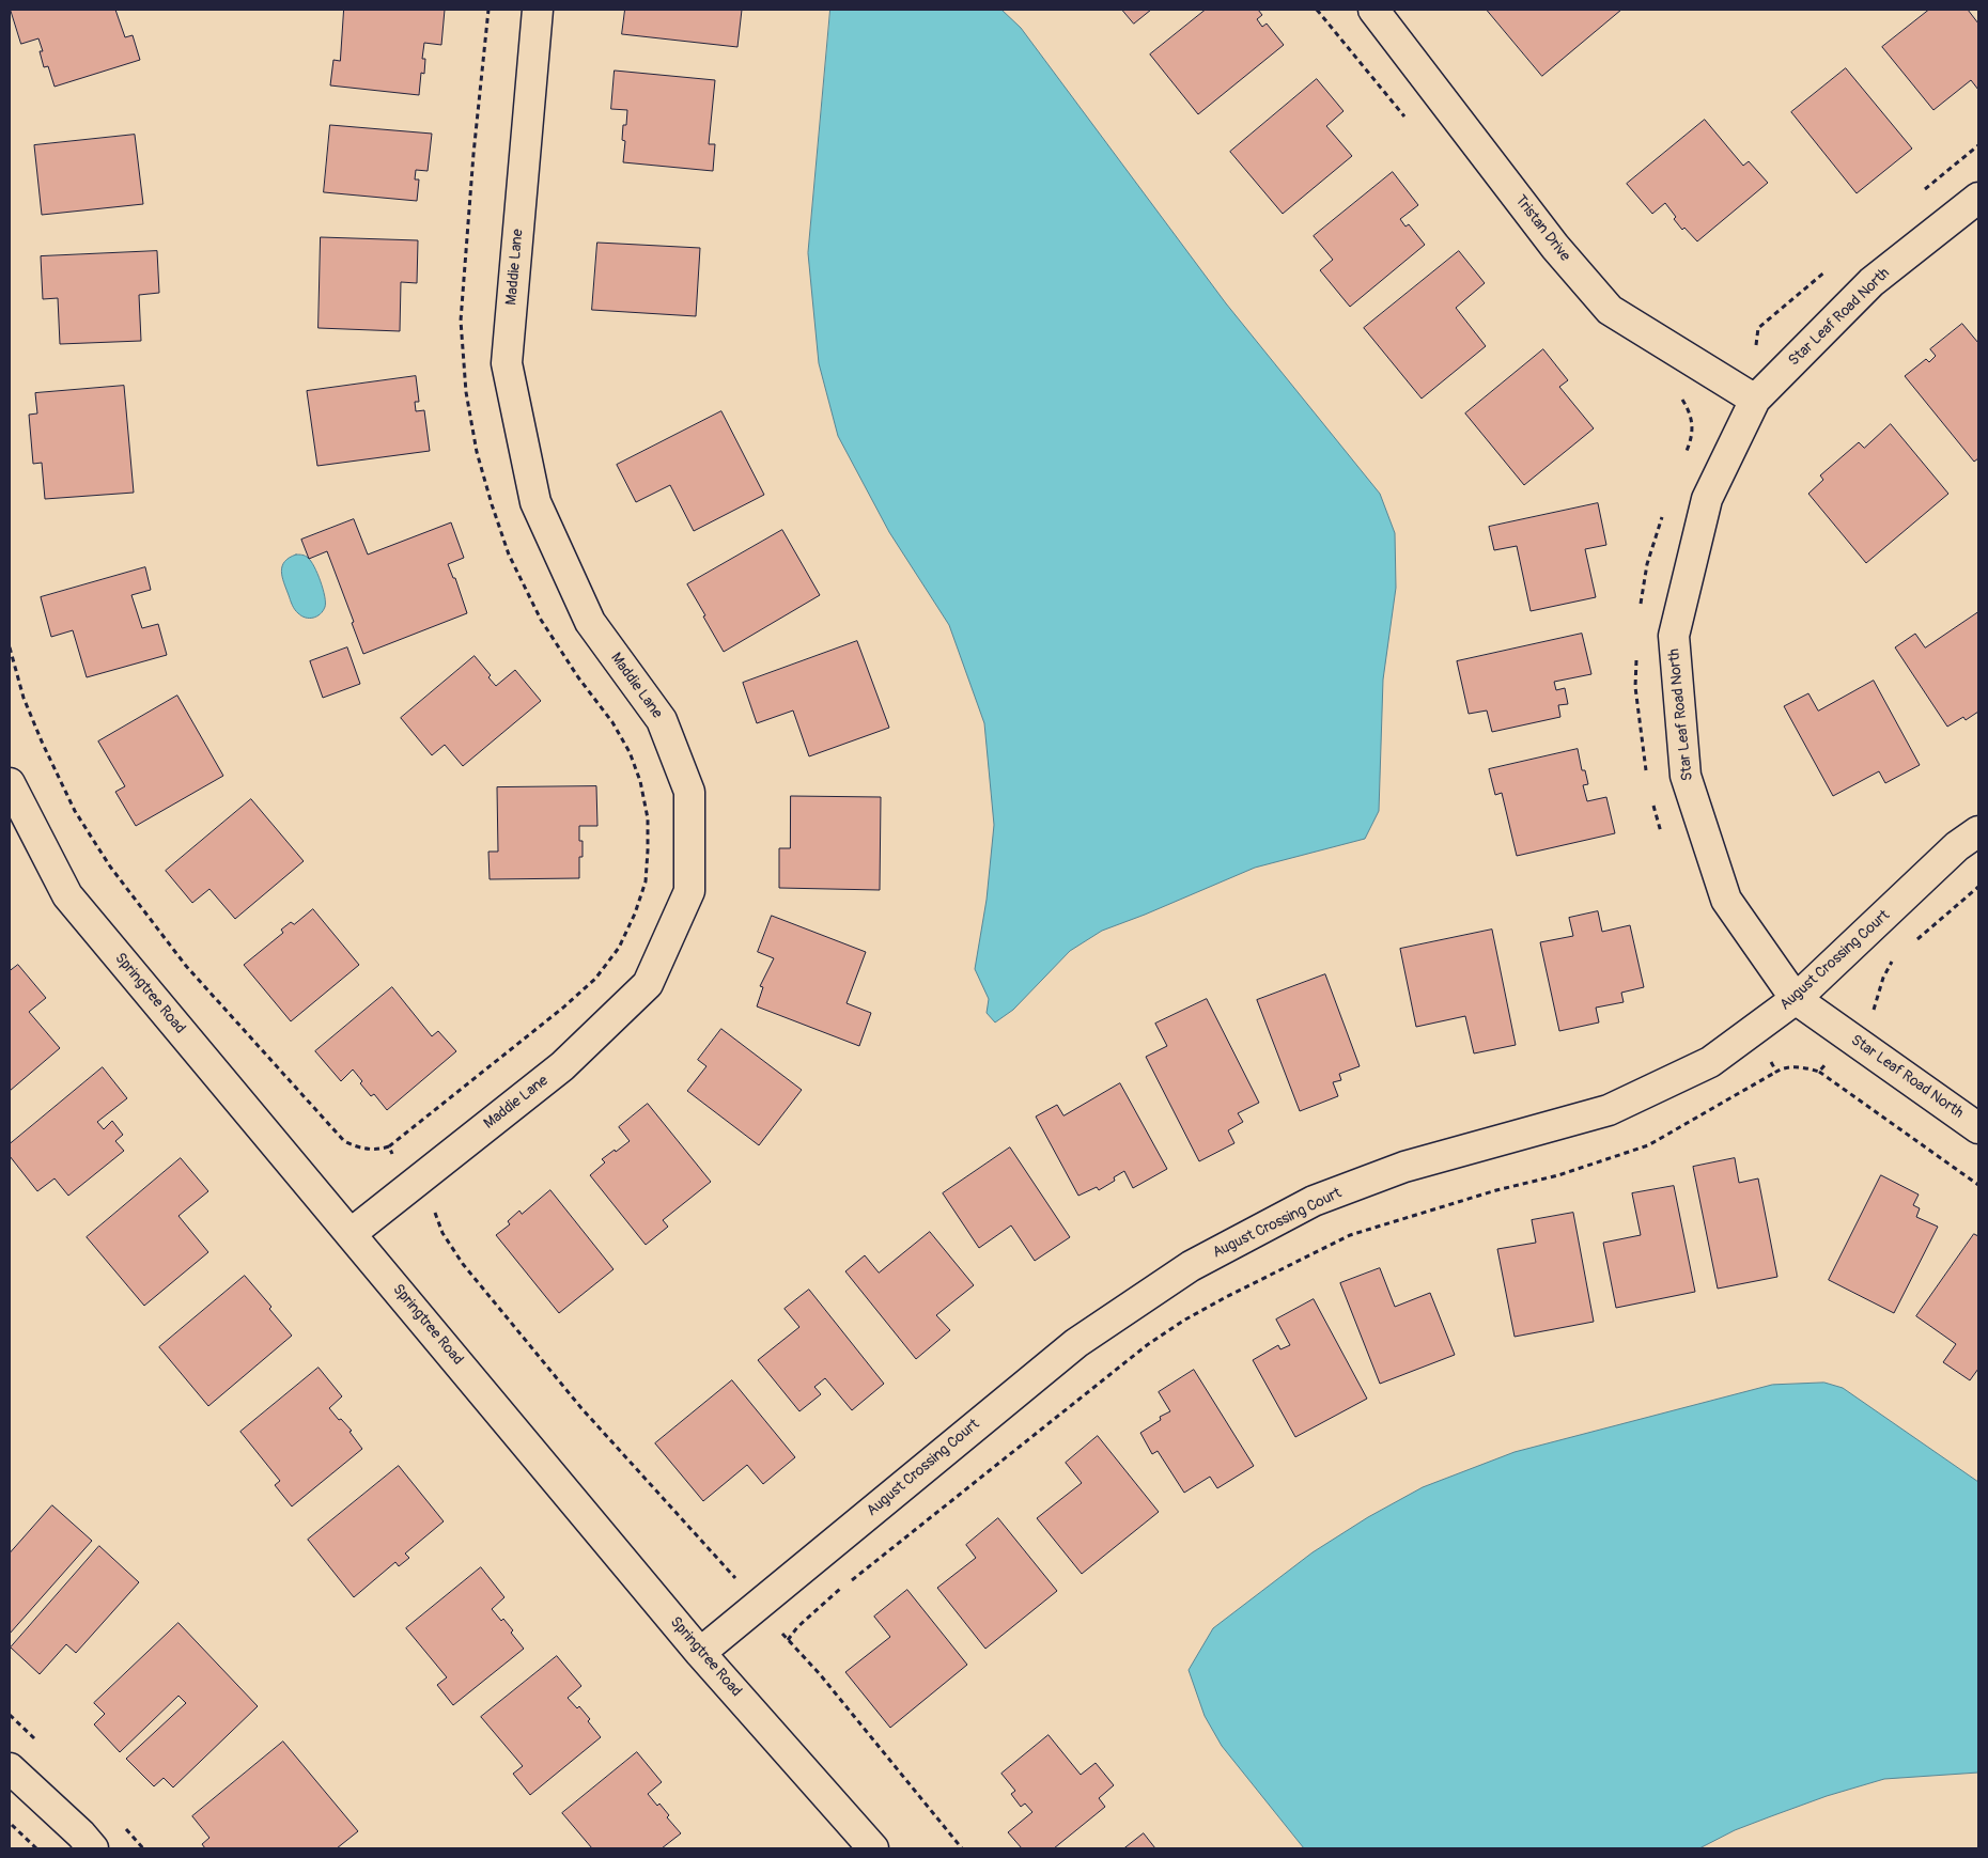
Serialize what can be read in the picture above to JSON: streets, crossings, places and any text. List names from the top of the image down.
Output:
{
  "streets": {
    "street": [
      "Tristan Drive",
      "Maddie Lane",
      "Star Leaf Road North",
      "August Crossing Court",
      "Springtree Road"
    ]
  },
  "crossings": [
    ["Tristan Drive", "Star Leaf Road North"],
    ["Maddie Lane", "Springtree Road"],
    ["Star Leaf Road North", "August Crossing Court"],
    ["August Crossing Court", "Springtree Road"]
  ]
}
